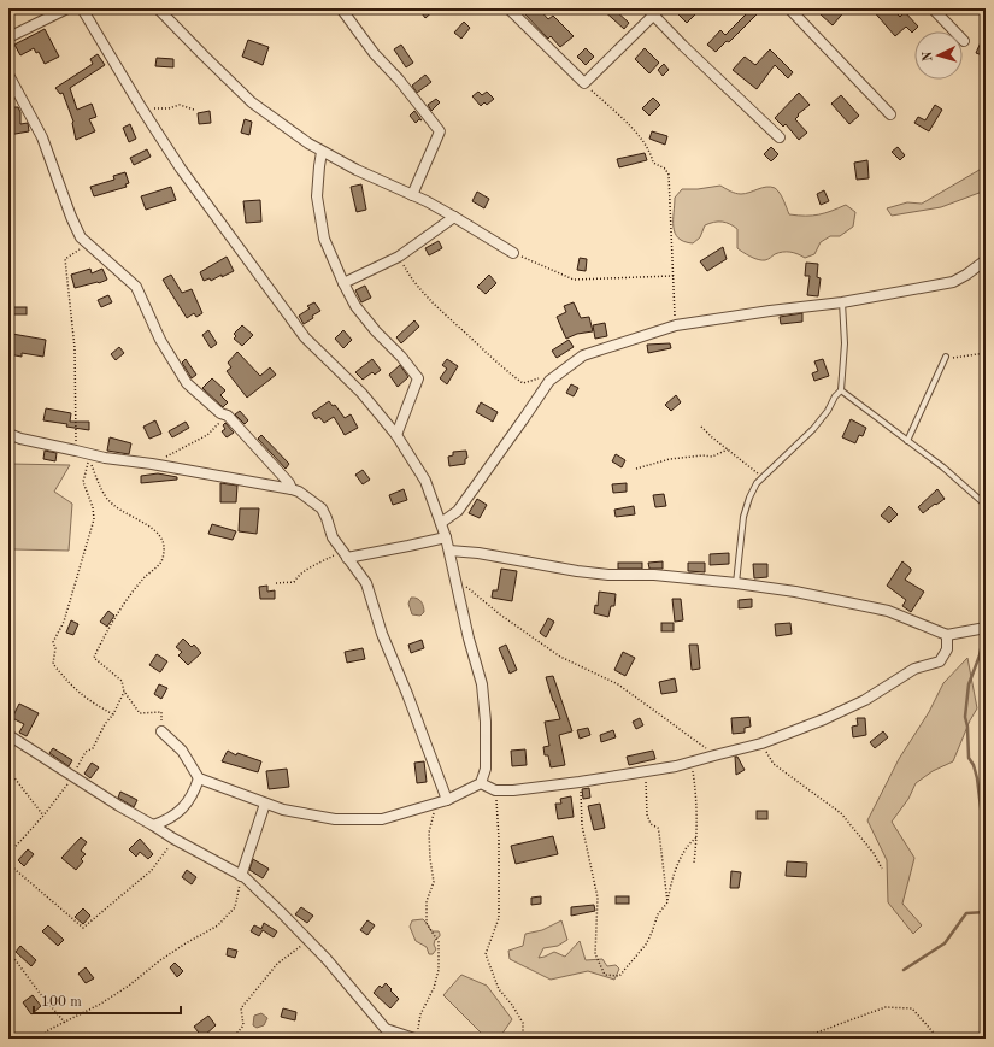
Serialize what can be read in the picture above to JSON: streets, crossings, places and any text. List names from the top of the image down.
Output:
{
  "scale_bar": "100 m",
  "north": "left"
}
